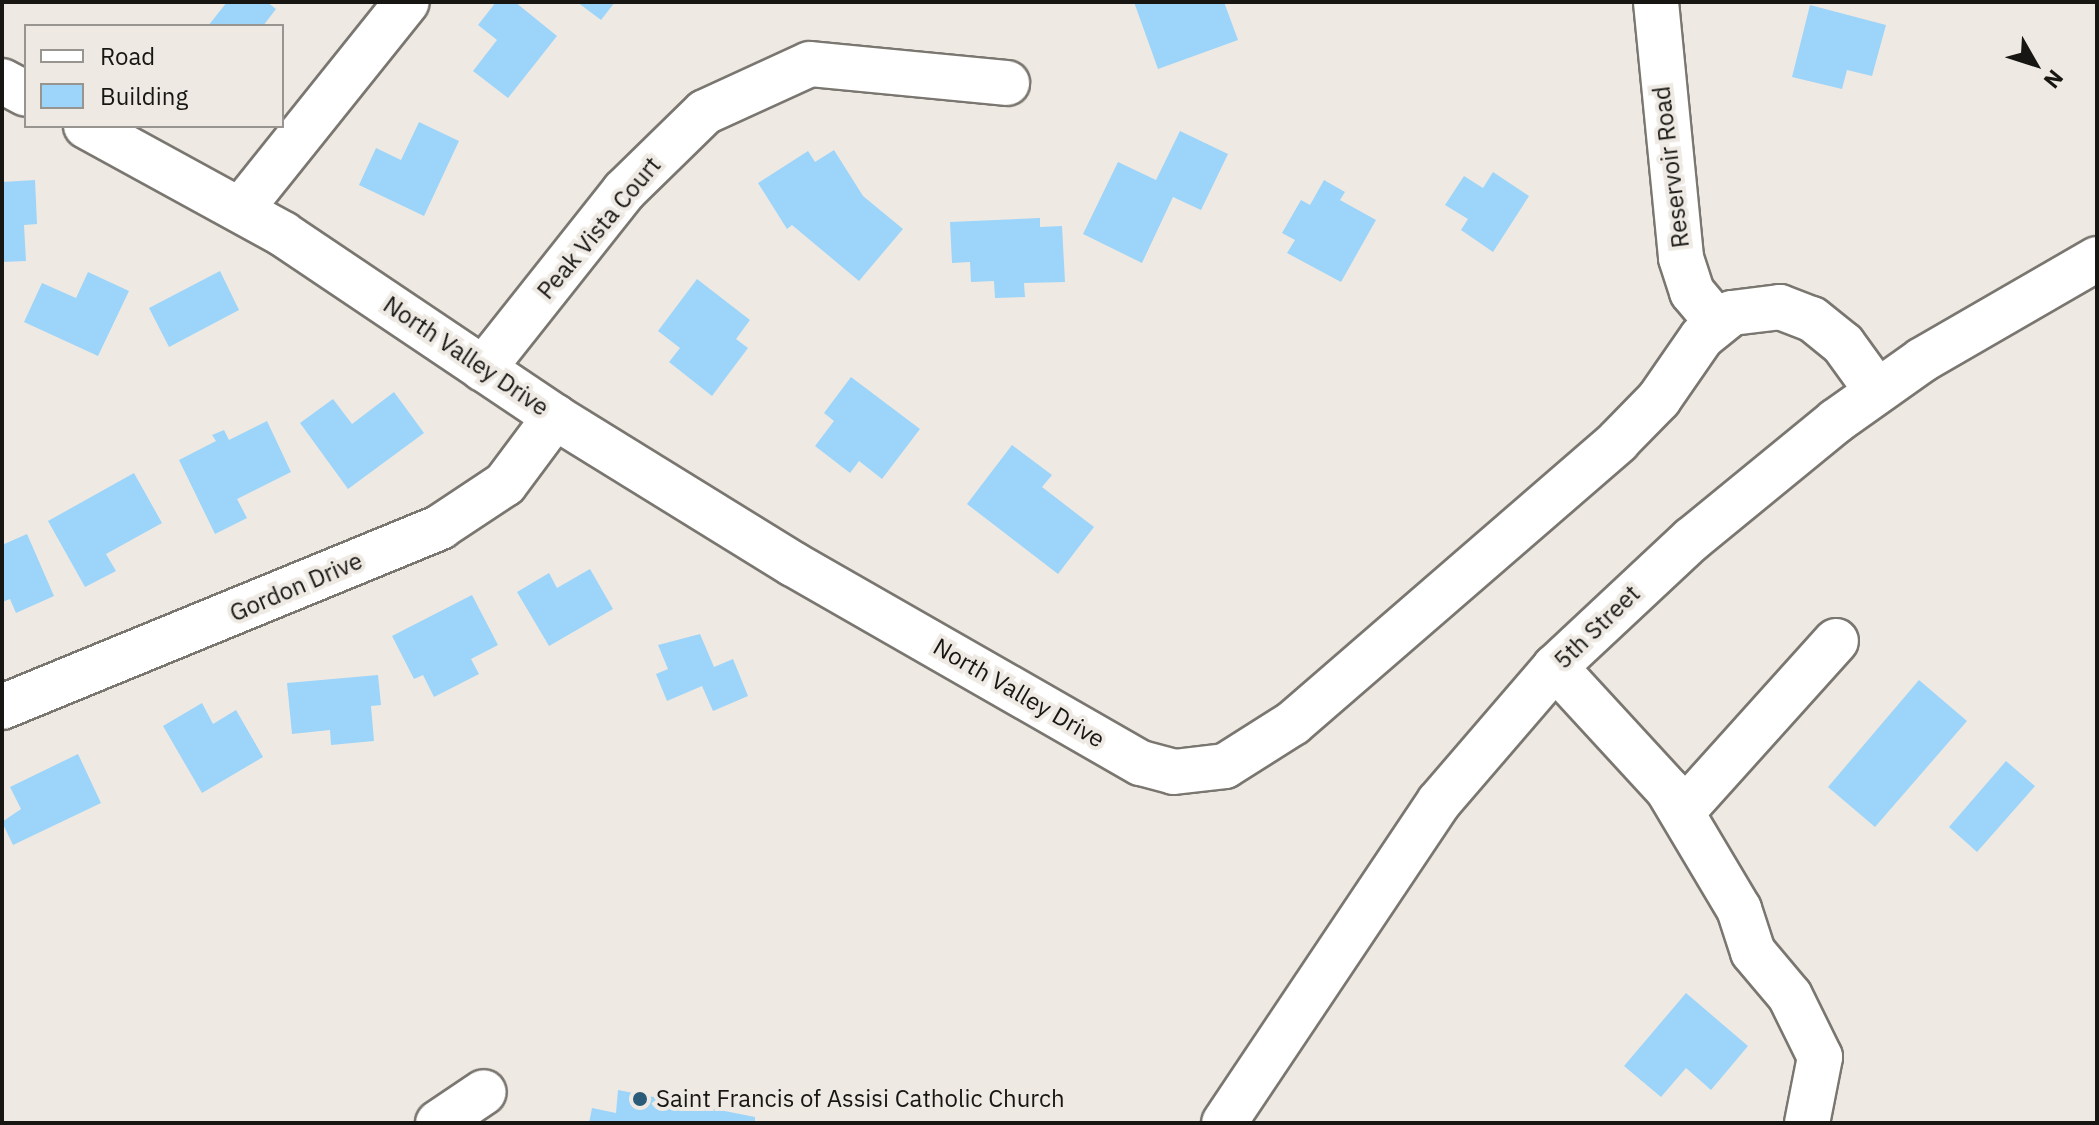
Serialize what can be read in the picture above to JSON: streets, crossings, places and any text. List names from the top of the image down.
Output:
{
  "streets": {
    "street": [
      "Reservoir Road",
      "Peak Vista Court",
      "North Valley Drive",
      "Gordon Drive",
      "5th Street"
    ]
  },
  "crossings": [
    ["Reservoir Road", "North Valley Drive"],
    ["Peak Vista Court", "North Valley Drive"],
    ["North Valley Drive", "Gordon Drive"]
  ],
  "places": ["Saint Francis of Assisi Catholic Church"],
  "legend": ["Road", "Building"],
  "north": "bottom right"
}
